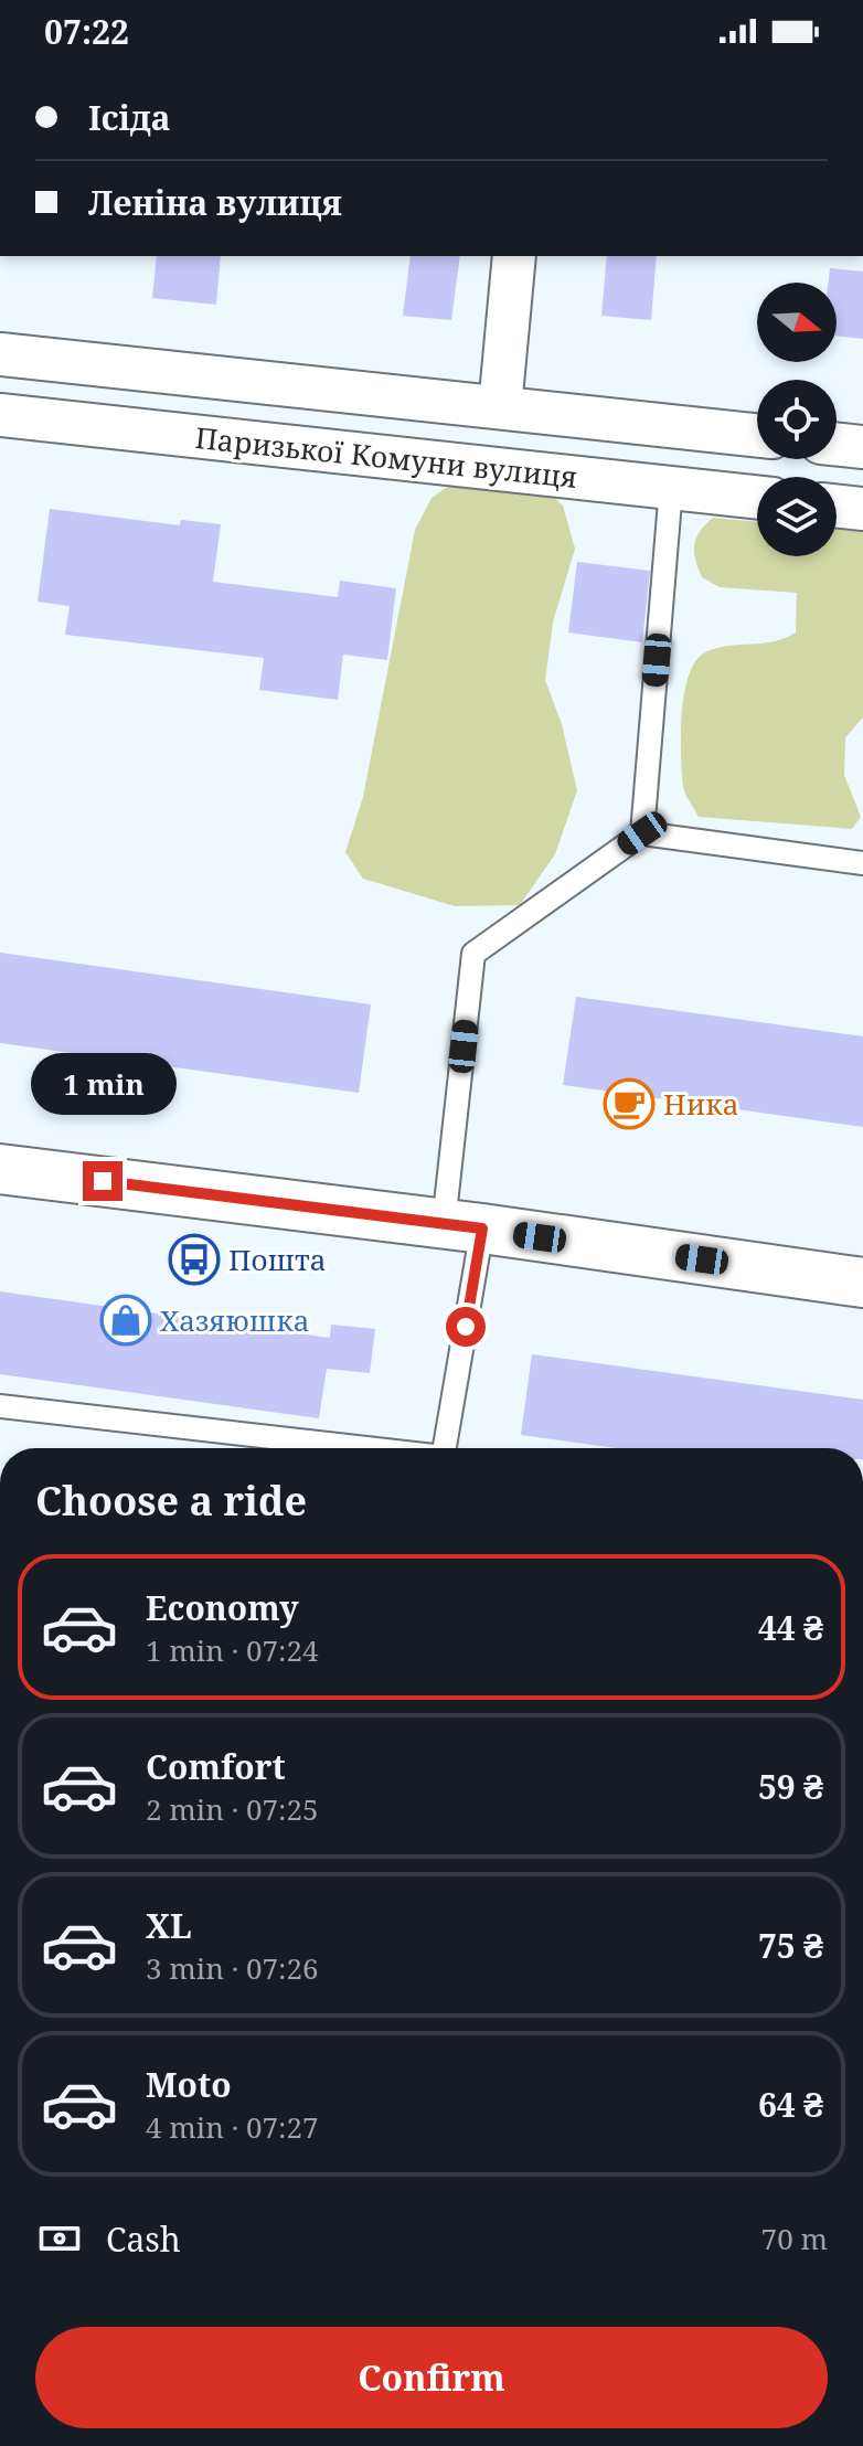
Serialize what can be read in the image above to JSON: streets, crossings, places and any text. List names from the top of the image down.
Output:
{
  "streets": {
    "street": ["Паризької Комуни вулиця"]
  },
  "places": {
    "cafe": ["Ника"],
    "bus stop": ["Пошта"],
    "shop": ["Хазяюшка"]
  },
  "north": "right",
  "page": {
    "status": "07:22",
    "banner": ["Ісіда", "Леніна вулиця"],
    "bubble": "1 min",
    "heading": "Choose a ride",
    "list": [
      {
        "name": "Economy",
        "note": "1 min · 07:24",
        "value": "44 ₴"
      },
      {
        "name": "Comfort",
        "note": "2 min · 07:25",
        "value": "59 ₴"
      },
      {
        "name": "XL",
        "note": "3 min · 07:26",
        "value": "75 ₴"
      },
      {
        "name": "Moto",
        "note": "4 min · 07:27",
        "value": "64 ₴"
      }
    ],
    "pay": ["Cash", "70 m"],
    "buttons": "Confirm"
  }
}
